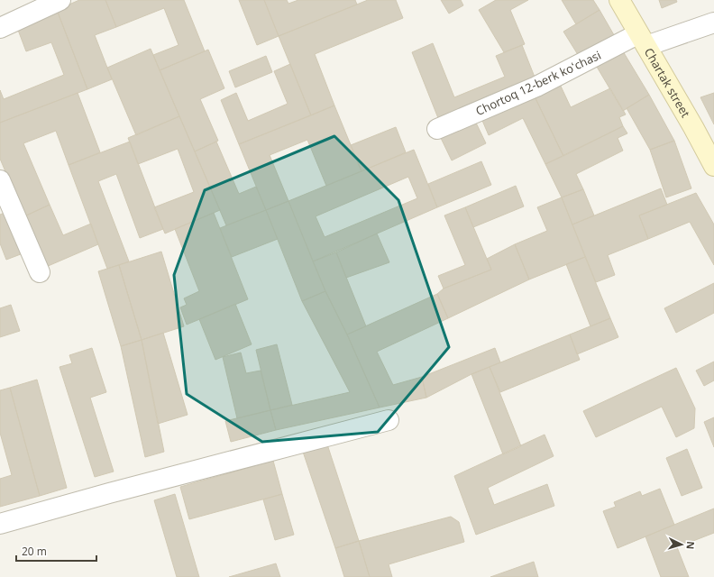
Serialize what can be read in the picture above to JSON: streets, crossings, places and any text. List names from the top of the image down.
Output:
{
  "streets": {
    "main road": ["Chartak street"],
    "street": ["Chortoq 12-berk koʻchasi"]
  },
  "crossings": [
    ["Chortoq 12-berk koʻchasi", "Chartak street"]
  ],
  "scale_bar": "20 m",
  "north": "right"
}
